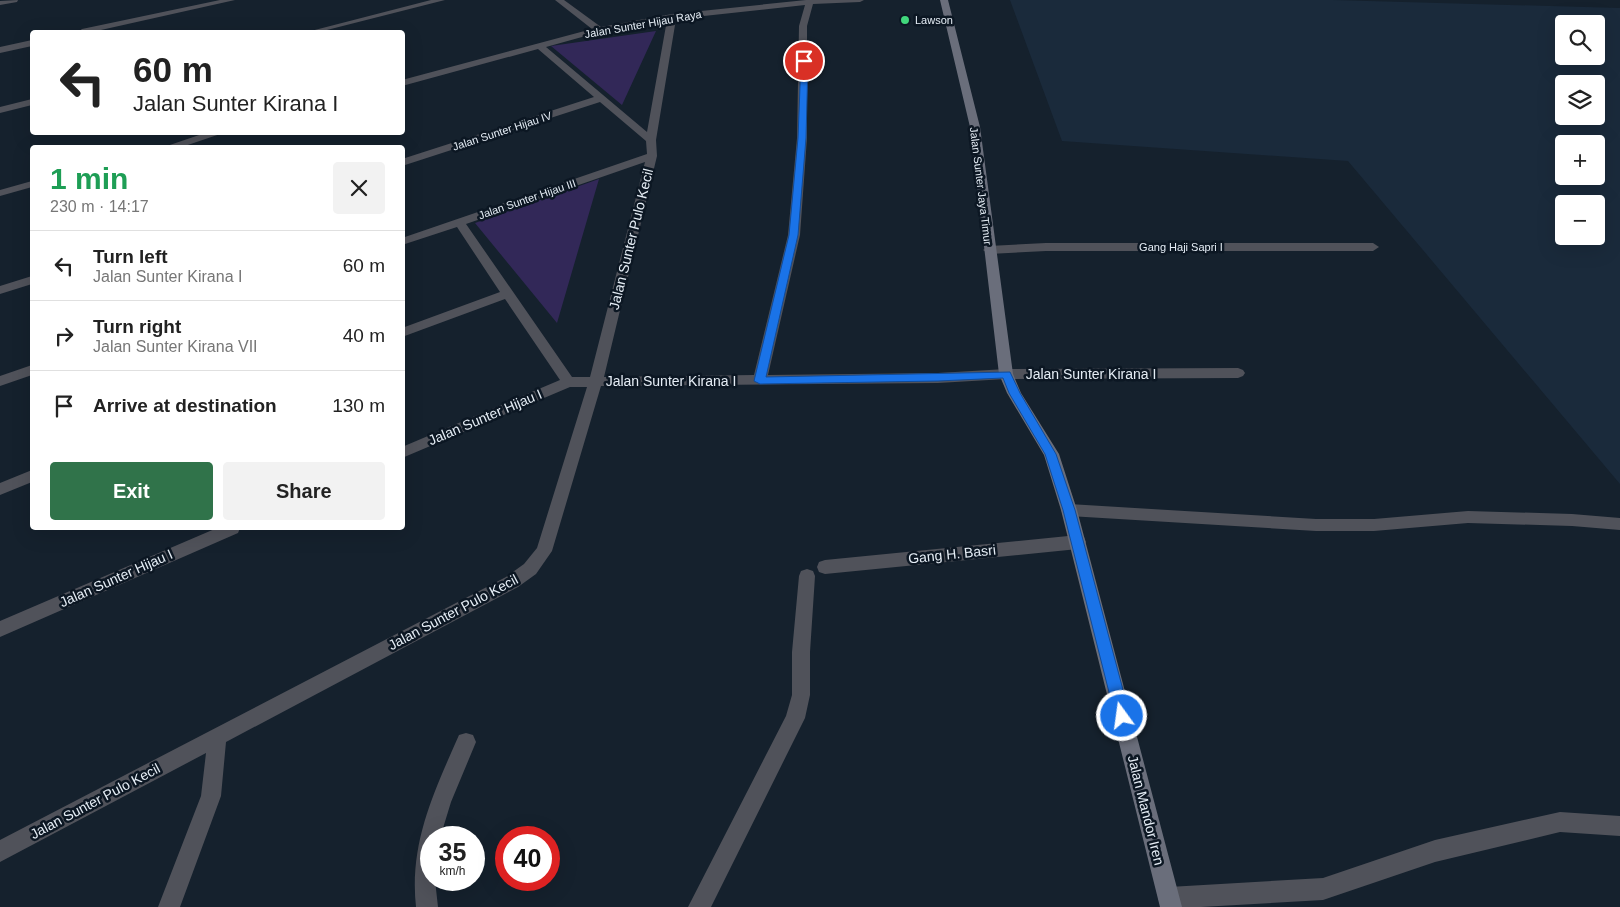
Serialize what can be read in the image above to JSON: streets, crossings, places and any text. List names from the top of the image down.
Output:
{
  "streets": {
    "street": [
      "Jalan Sunter Hijau Raya",
      "Jalan Sunter Hijau IV",
      "Jalan Sunter Jaya Timur",
      "Jalan Sunter Hijau III",
      "Jalan Sunter Pulo Kecil",
      "Gang Haji Sapri I",
      "Jalan Sunter Kirana I",
      "Jalan Sunter Hijau I",
      "Gang H. Basri",
      "Jalan Mandor Iren"
    ]
  },
  "crossings": [
    ["Jalan Sunter Hijau Raya", "Jalan Sunter Pulo Kecil"],
    ["Jalan Sunter Jaya Timur", "Gang Haji Sapri I"],
    ["Jalan Sunter Jaya Timur", "Jalan Sunter Kirana I"],
    ["Jalan Sunter Jaya Timur", "Jalan Mandor Iren"],
    ["Jalan Sunter Hijau III", "Jalan Sunter Pulo Kecil"],
    ["Jalan Sunter Pulo Kecil", "Jalan Sunter Kirana I"],
    ["Jalan Sunter Kirana I", "Jalan Sunter Hijau I"],
    ["Jalan Sunter Kirana I", "Jalan Mandor Iren"],
    ["Gang H. Basri", "Jalan Mandor Iren"]
  ],
  "places": ["Lawson"],
  "page": {
    "map_buttons": ["+", "−"],
    "turn": ["60 m", "Jalan Sunter Kirana I"],
    "heading": ["1 min", "230 m · 14:17"],
    "list": [
      {
        "name": "Turn left",
        "note": "Jalan Sunter Kirana I",
        "value": "60 m"
      },
      {
        "name": "Turn right",
        "note": "Jalan Sunter Kirana VII",
        "value": "40 m"
      },
      {
        "name": "Arrive at destination",
        "value": "130 m"
      }
    ],
    "buttons": ["Exit", "Share"],
    "speed": "35 km/h",
    "limit": "40"
  }
}
